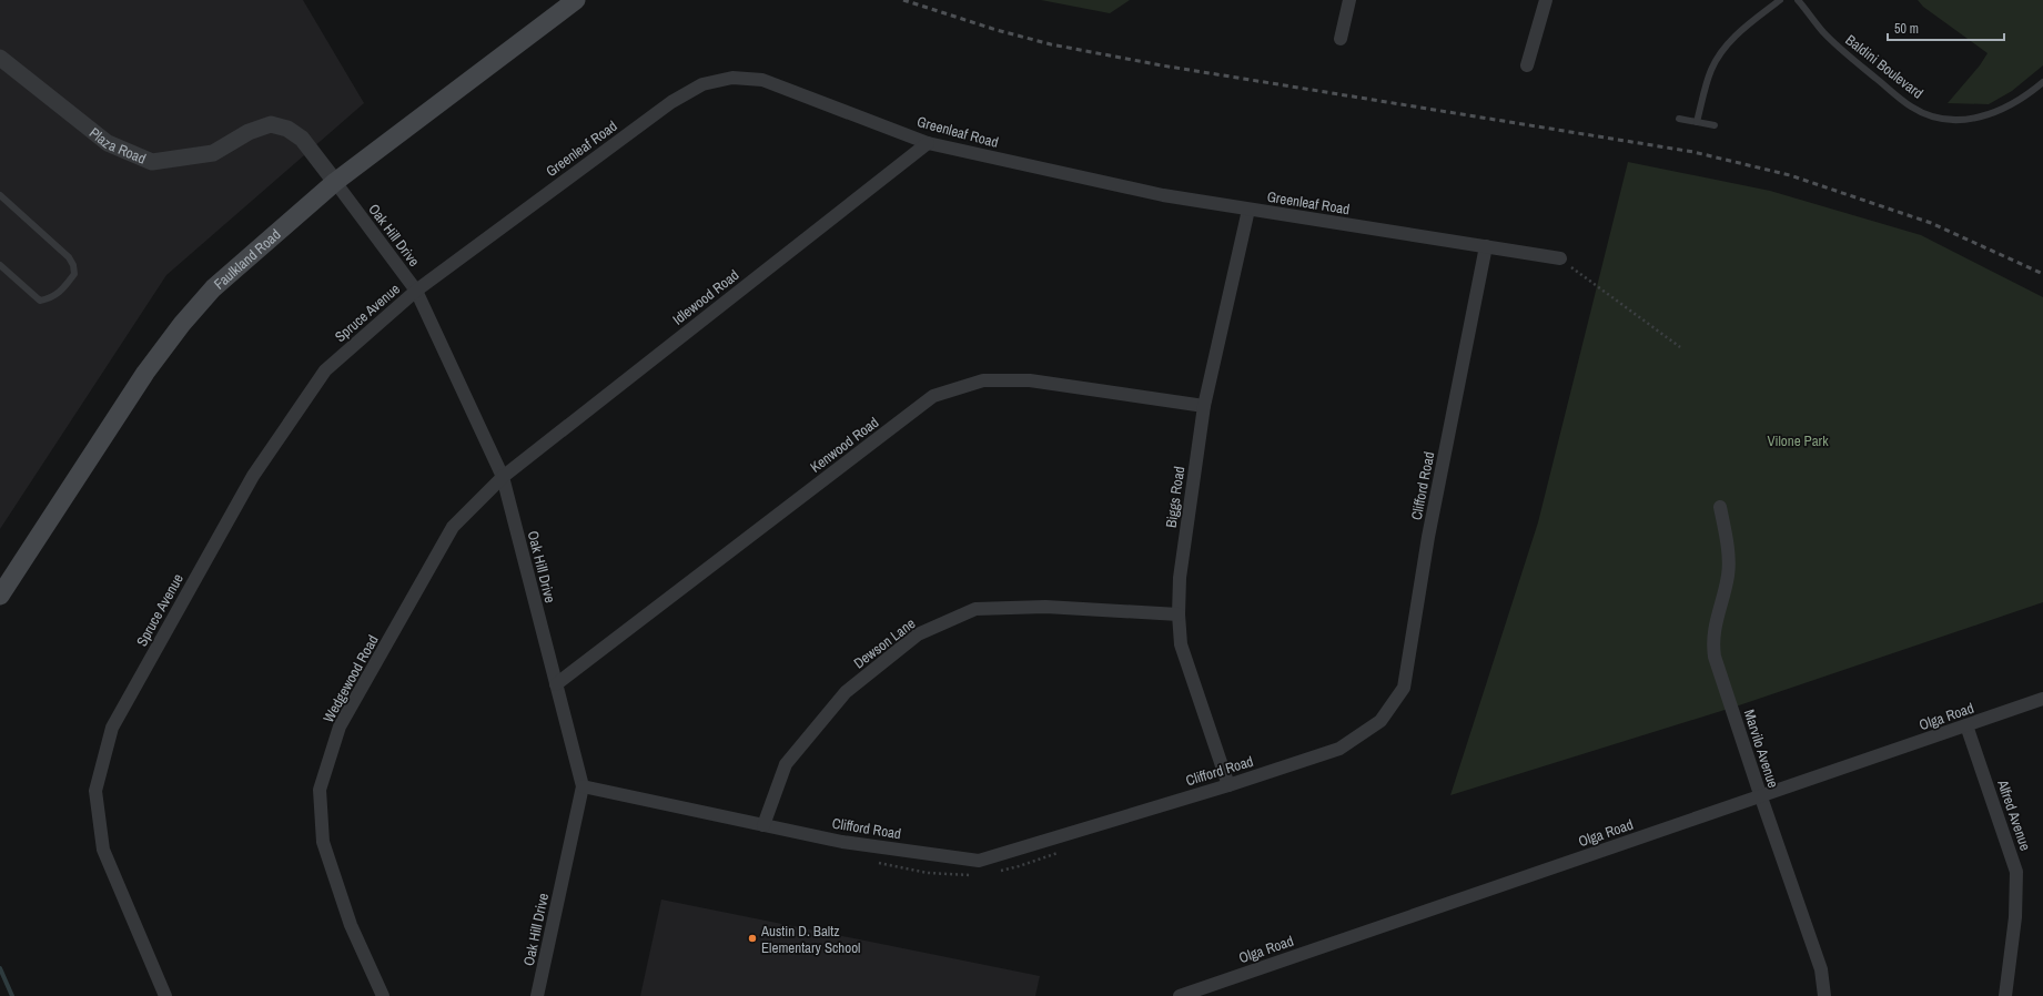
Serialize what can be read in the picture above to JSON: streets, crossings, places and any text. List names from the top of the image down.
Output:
{
  "streets": {
    "main road": ["Faulkland Road"],
    "street": [
      "Greenleaf Road",
      "Plaza Road",
      "Oak Hill Drive",
      "Idlewood Road",
      "Spruce Avenue",
      "Kenwood Road",
      "Clifford Road",
      "Biggs Road",
      "Dewson Lane",
      "Wedgewood Road",
      "Olga Road",
      "Marvilo Avenue",
      "Alfred Avenue"
    ],
    "lane": ["Baldini Boulevard"]
  },
  "crossings": [
    ["Greenleaf Road", "Oak Hill Drive"],
    ["Greenleaf Road", "Idlewood Road"],
    ["Greenleaf Road", "Spruce Avenue"],
    ["Greenleaf Road", "Clifford Road"],
    ["Greenleaf Road", "Biggs Road"],
    ["Plaza Road", "Oak Hill Drive"],
    ["Plaza Road", "Faulkland Road"],
    ["Oak Hill Drive", "Faulkland Road"],
    ["Oak Hill Drive", "Idlewood Road"],
    ["Oak Hill Drive", "Spruce Avenue"],
    ["Oak Hill Drive", "Kenwood Road"],
    ["Oak Hill Drive", "Clifford Road"],
    ["Oak Hill Drive", "Wedgewood Road"],
    ["Idlewood Road", "Wedgewood Road"],
    ["Kenwood Road", "Biggs Road"],
    ["Clifford Road", "Biggs Road"],
    ["Clifford Road", "Dewson Lane"],
    ["Biggs Road", "Dewson Lane"],
    ["Olga Road", "Marvilo Avenue"],
    ["Olga Road", "Alfred Avenue"]
  ],
  "parks": ["Vilone Park"],
  "places": ["Austin D. Baltz Elementary School"],
  "scale_bar": "50 m"
}
